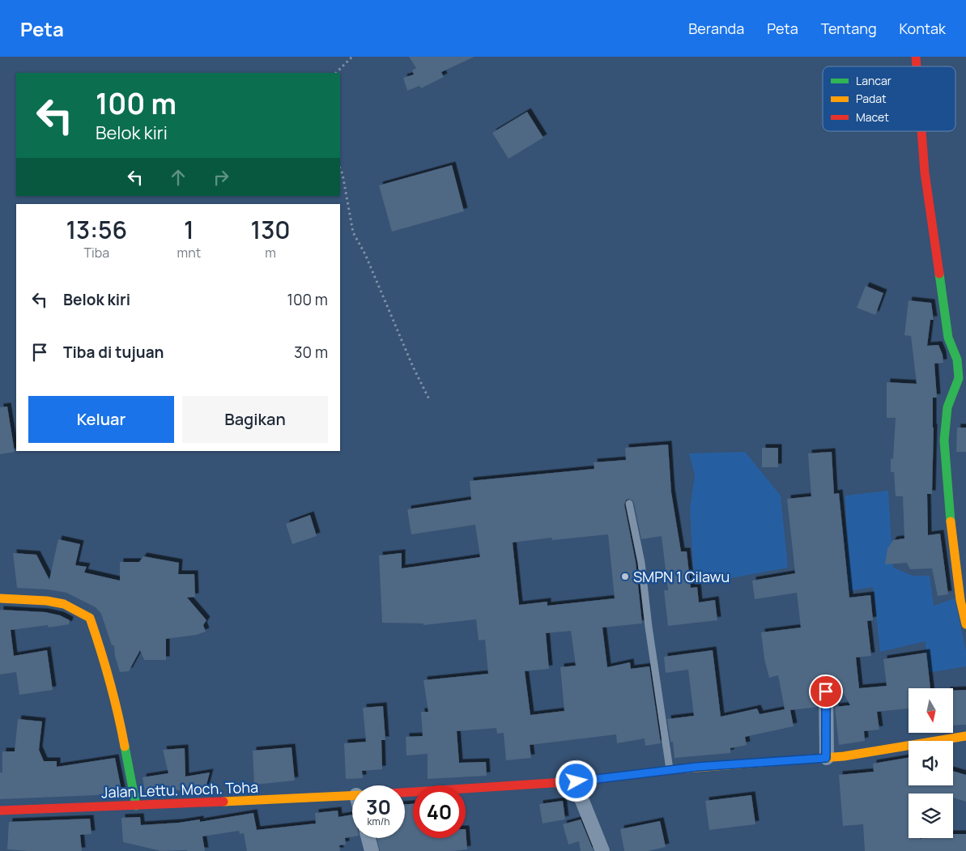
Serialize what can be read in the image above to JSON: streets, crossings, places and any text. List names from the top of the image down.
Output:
{
  "streets": {
    "street": ["Jalan Lettu. Moch. Toha"]
  },
  "places": ["SMPN 1 Cilawu"],
  "legend": ["Lancar", "Padat", "Macet"],
  "north": "bottom",
  "page": {
    "header": "Peta",
    "nav": [
      "Beranda",
      "Peta",
      "Tentang",
      "Kontak"
    ],
    "turn": ["100 m", "Belok kiri"],
    "eta": [
      "13:56",
      "Tiba",
      "1",
      "mnt",
      "130",
      "m"
    ],
    "list": [
      {
        "name": "Belok kiri",
        "value": "100 m"
      },
      {
        "name": "Tiba di tujuan",
        "value": "30 m"
      }
    ],
    "buttons": ["Keluar", "Bagikan"],
    "speed": "30 km/h",
    "limit": "40"
  }
}
